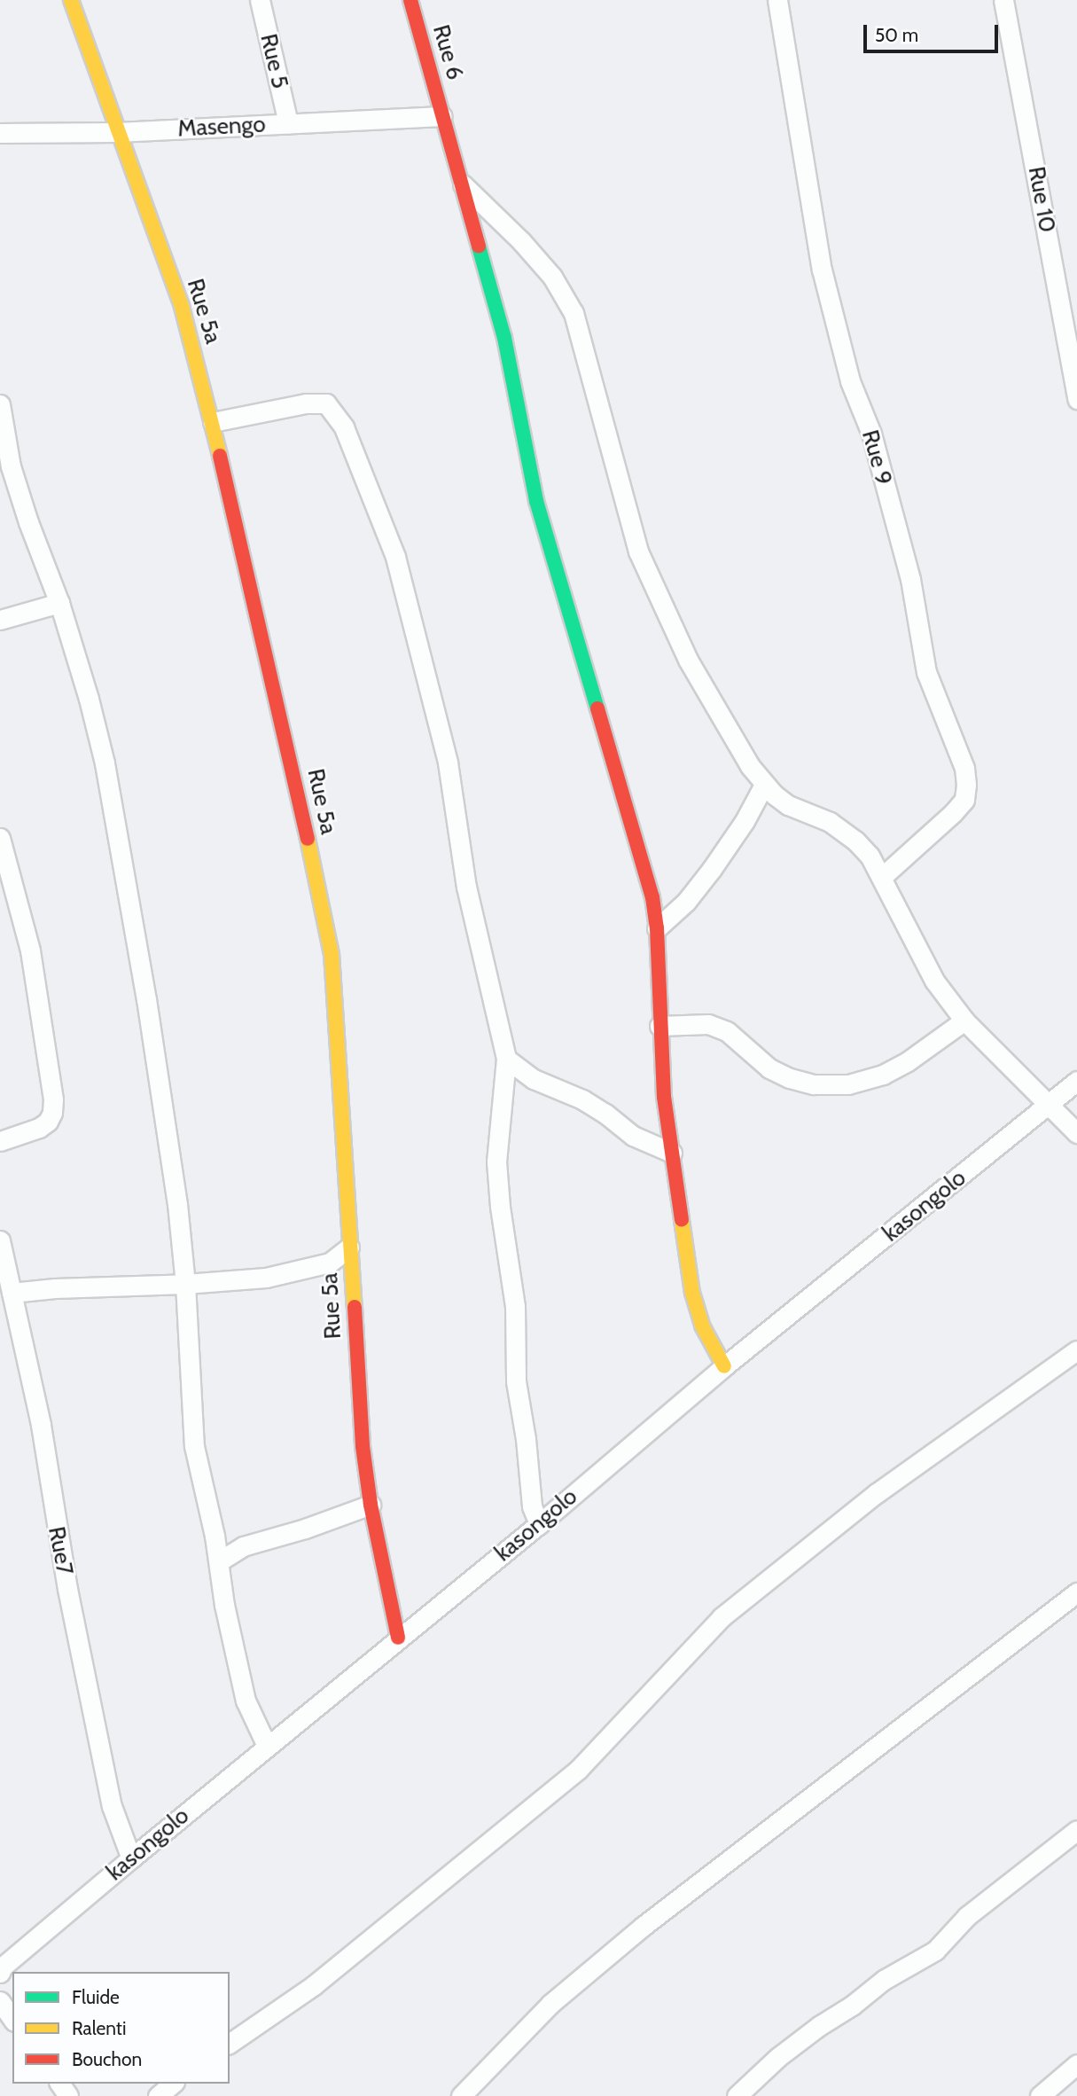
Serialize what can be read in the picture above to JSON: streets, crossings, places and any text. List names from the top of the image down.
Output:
{
  "streets": {
    "street": [
      "Rue 6",
      "Rue 5",
      "Masengo",
      "Rue 10",
      "Rue 5a",
      "Rue 9",
      "kasongolo",
      "Rue7"
    ]
  },
  "crossings": [
    ["Rue 6", "Masengo"],
    ["Rue 6", "kasongolo"],
    ["Rue 5", "Masengo"],
    ["Masengo", "Rue 5a"],
    ["Rue 5a", "kasongolo"],
    ["kasongolo", "Rue7"]
  ],
  "legend": ["Fluide", "Ralenti", "Bouchon"],
  "scale_bar": "50 m"
}
